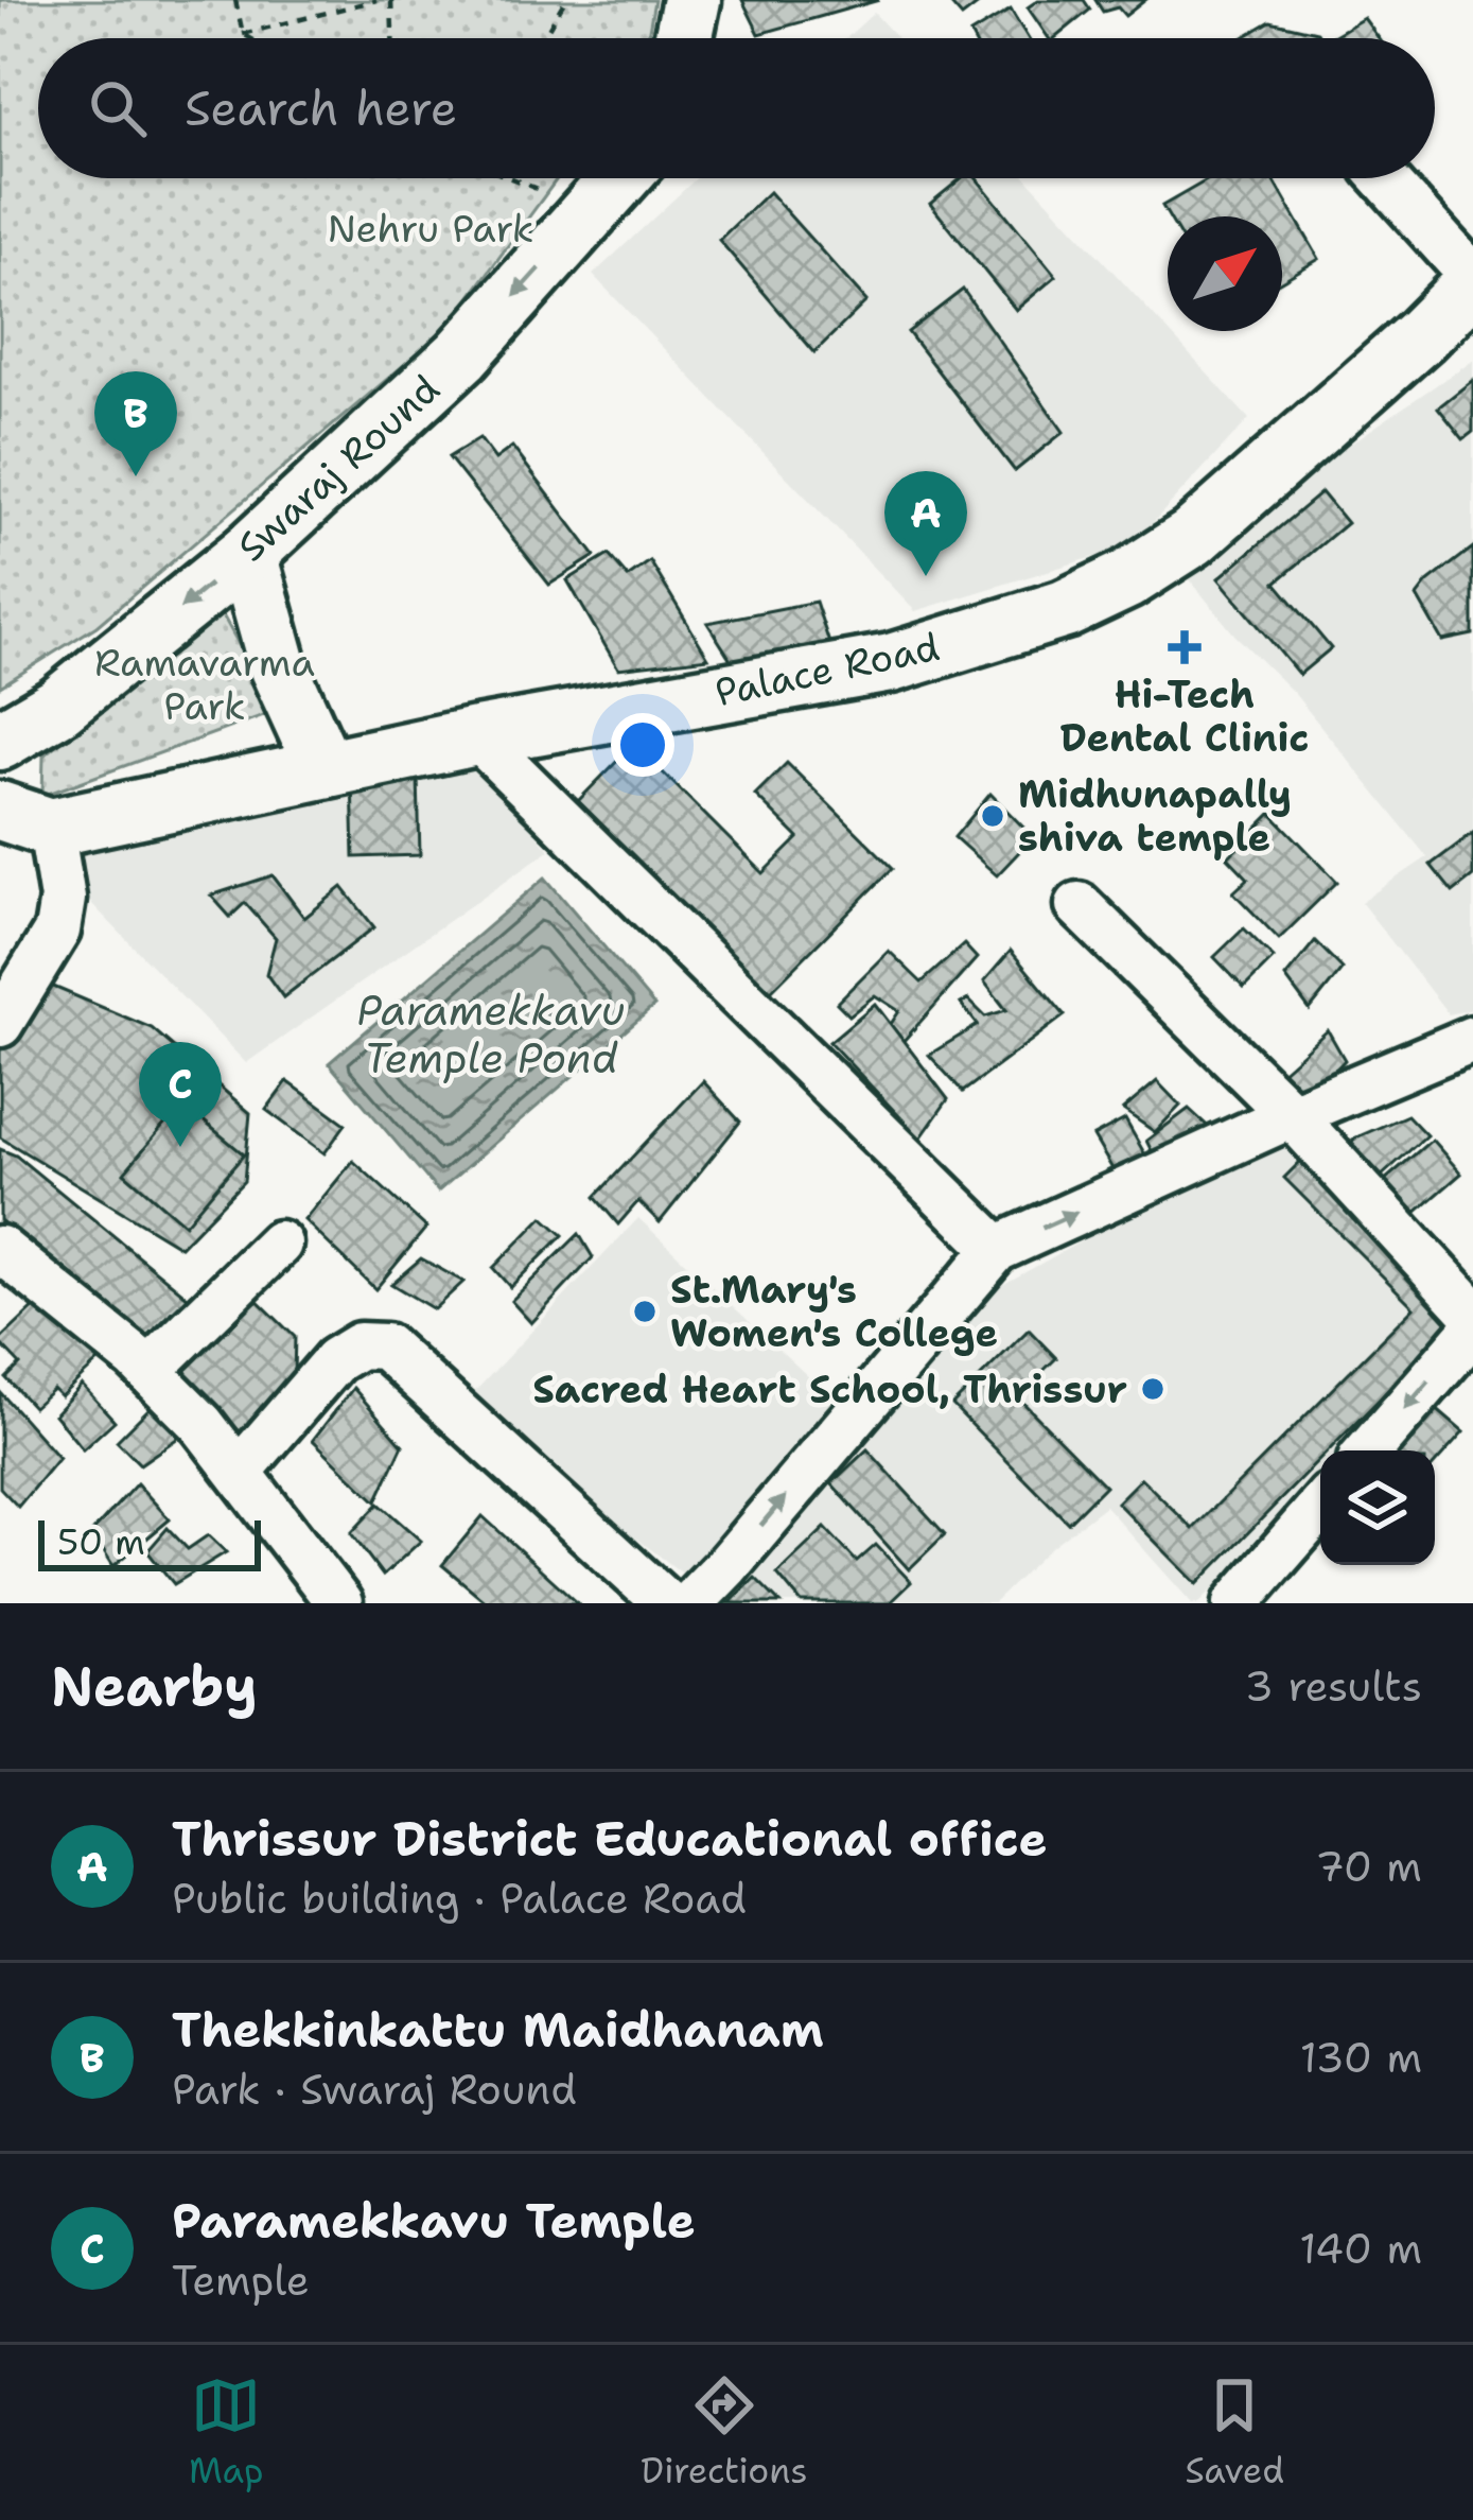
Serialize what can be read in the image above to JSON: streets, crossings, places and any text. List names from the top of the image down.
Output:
{
  "streets": {
    "main road": ["Swaraj Round", "Palace Road"]
  },
  "one_way": ["Swaraj Round"],
  "water": ["Paramekkavu Temple Pond"],
  "parks": ["Nehru Park", "Ramavarma Park"],
  "places": {
    "health": ["Hi-Tech Dental Clinic"],
    "other": ["Midhunapally shiva temple", "St.Mary's Women's College", "Sacred Heart School, Thrissur"]
  },
  "scale_bar": "50 m",
  "north": "top right",
  "page": {
    "search": "Search here",
    "pins": ["B", "A", "C"],
    "scale": "50 m",
    "heading": ["Nearby", "3 results"],
    "list": [
      {
        "mark": "A",
        "name": "Thrissur District Educational office",
        "note": "Public building · Palace Road",
        "value": "70 m"
      },
      {
        "mark": "B",
        "name": "Thekkinkattu Maidhanam",
        "note": "Park · Swaraj Round",
        "value": "130 m"
      },
      {
        "mark": "C",
        "name": "Paramekkavu Temple",
        "note": "Temple",
        "value": "140 m"
      }
    ],
    "nav": ["Map", "Directions", "Saved"]
  }
}
